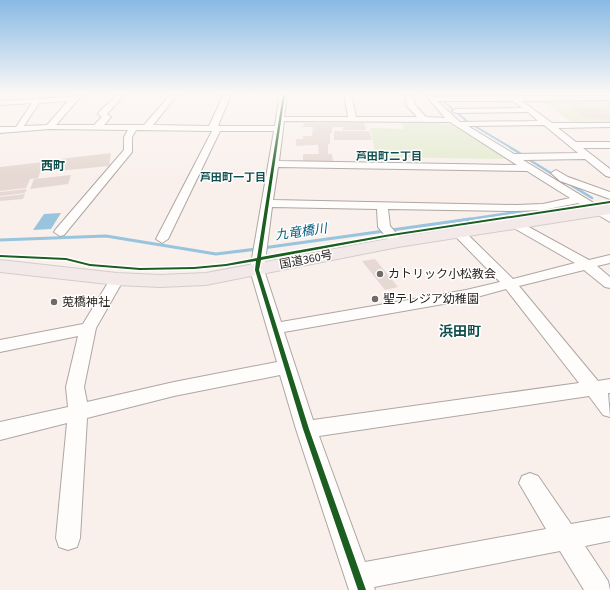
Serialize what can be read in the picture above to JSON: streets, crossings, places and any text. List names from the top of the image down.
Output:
{
  "streets": {
    "highway": ["国道360号"]
  },
  "districts": [
    "芦田町二丁目",
    "西町",
    "芦田町一丁目",
    "浜田町"
  ],
  "water": ["九竜橋川"],
  "places": ["カトリック小松教会", "聖テレジア幼稚園", "莵橋神社"]
}
